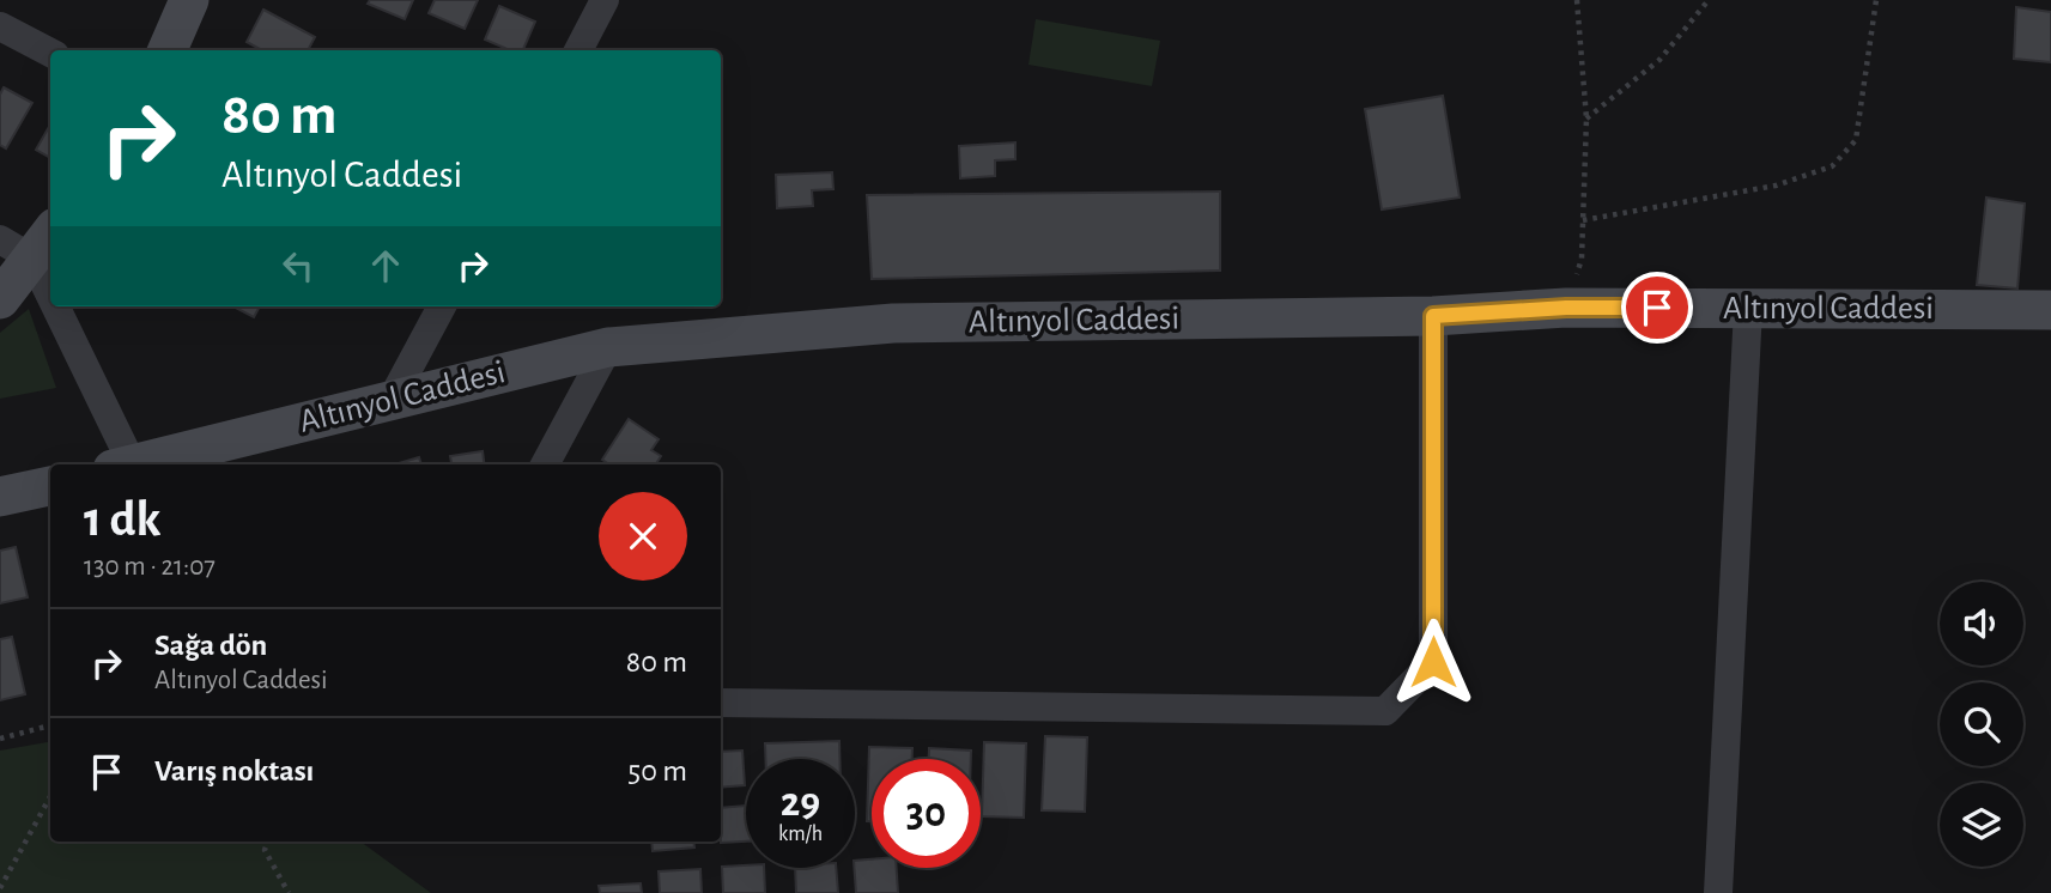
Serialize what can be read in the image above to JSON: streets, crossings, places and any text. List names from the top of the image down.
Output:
{
  "streets": {
    "main road": ["Altınyol Caddesi"]
  },
  "page": {
    "turn": ["80 m", "Altınyol Caddesi"],
    "heading": ["1 dk", "130 m · 21:07"],
    "list": [
      {
        "name": "Sağa dön",
        "note": "Altınyol Caddesi",
        "value": "80 m"
      },
      {
        "name": "Varış noktası",
        "value": "50 m"
      }
    ],
    "speed": "29 km/h",
    "limit": "30"
  }
}
